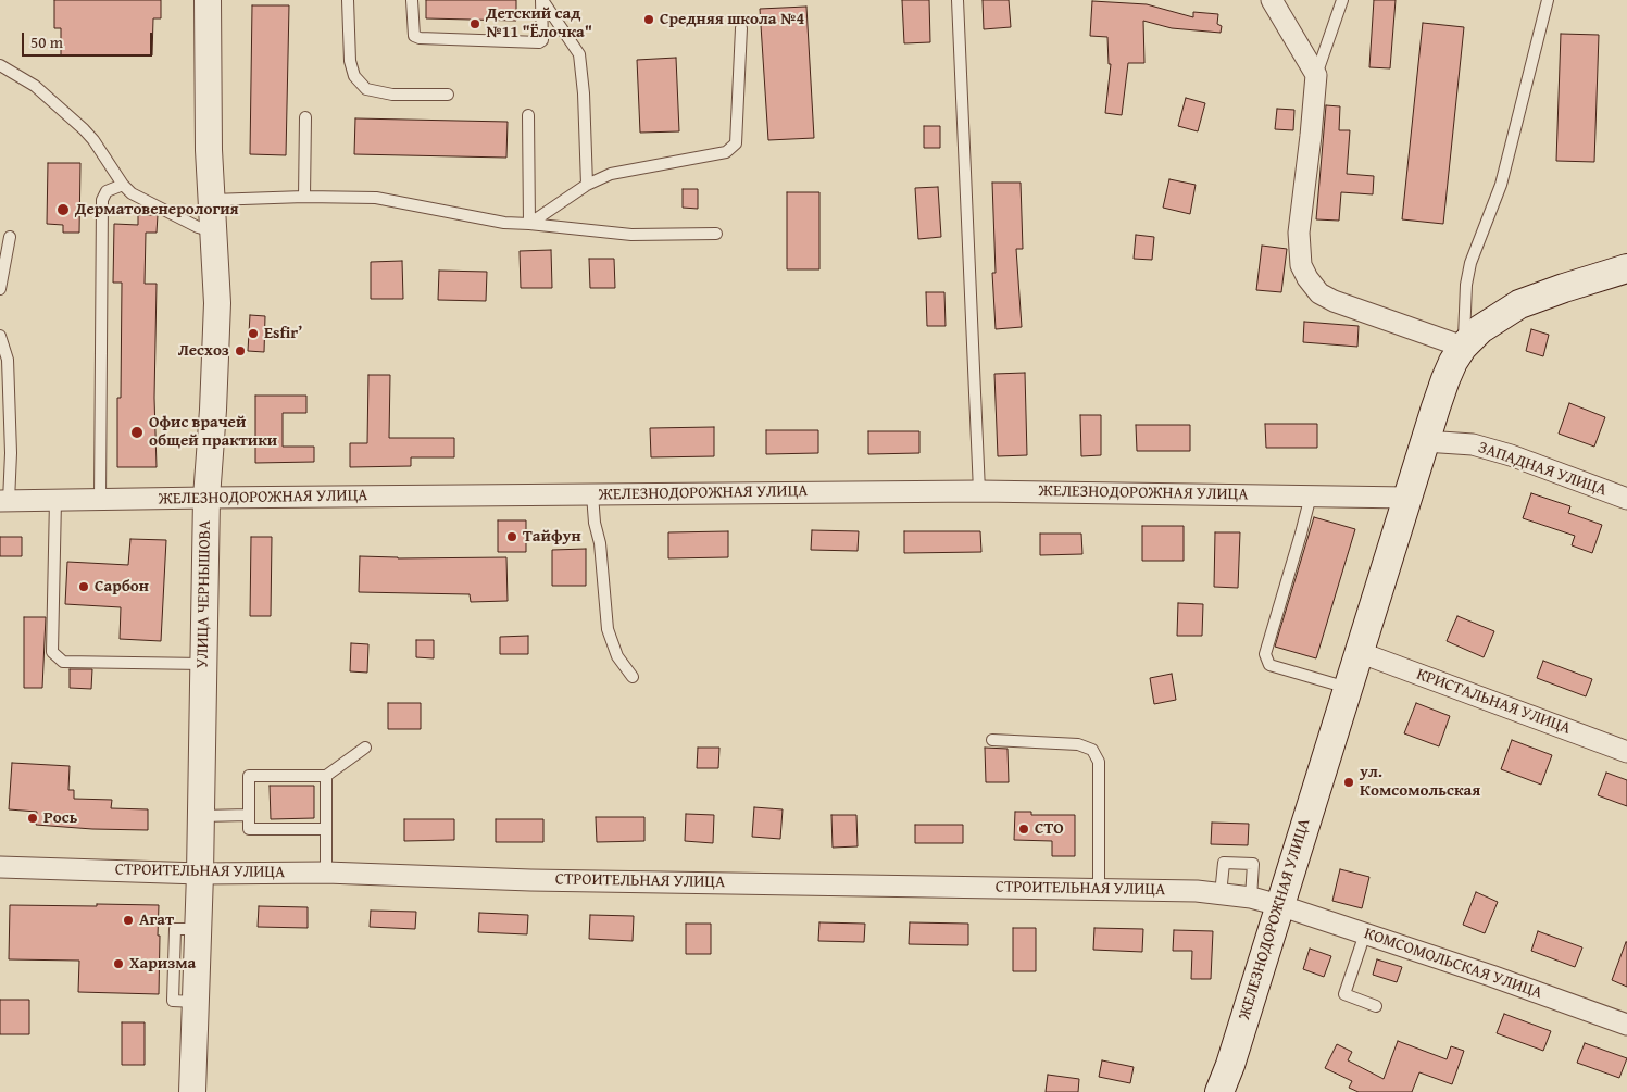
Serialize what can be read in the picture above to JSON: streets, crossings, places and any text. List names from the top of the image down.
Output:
{
  "streets": {
    "main road": ["ЖЕЛЕЗНОДОРОЖНАЯ УЛИЦА"],
    "street": [
      "ЗАПАДНАЯ УЛИЦА",
      "УЛИЦА ЧЕРНЫШОВА",
      "КРИСТАЛЬНАЯ УЛИЦА",
      "СТРОИТЕЛЬНАЯ УЛИЦА",
      "КОМСОМОЛЬСКАЯ УЛИЦА"
    ]
  },
  "crossings": [
    ["ЗАПАДНАЯ УЛИЦА", "ЖЕЛЕЗНОДОРОЖНАЯ УЛИЦА"],
    ["ЖЕЛЕЗНОДОРОЖНАЯ УЛИЦА", "УЛИЦА ЧЕРНЫШОВА"],
    ["ЖЕЛЕЗНОДОРОЖНАЯ УЛИЦА", "КРИСТАЛЬНАЯ УЛИЦА"],
    ["ЖЕЛЕЗНОДОРОЖНАЯ УЛИЦА", "СТРОИТЕЛЬНАЯ УЛИЦА"],
    ["ЖЕЛЕЗНОДОРОЖНАЯ УЛИЦА", "КОМСОМОЛЬСКАЯ УЛИЦА"],
    ["УЛИЦА ЧЕРНЫШОВА", "СТРОИТЕЛЬНАЯ УЛИЦА"],
    ["СТРОИТЕЛЬНАЯ УЛИЦА", "КОМСОМОЛЬСКАЯ УЛИЦА"]
  ],
  "places": [
    "Средняя школа №4",
    "Детский сад №11 \"Ёлочка\"",
    "Дерматовенерология",
    "Esfir’",
    "Лесхоз",
    "Офис врачей общей практики",
    "Тайфун",
    "Сарбон",
    "ул. Комсомольская",
    "Рось",
    "СТО",
    "Агат",
    "Харизма"
  ],
  "scale_bar": "50 m"
}
